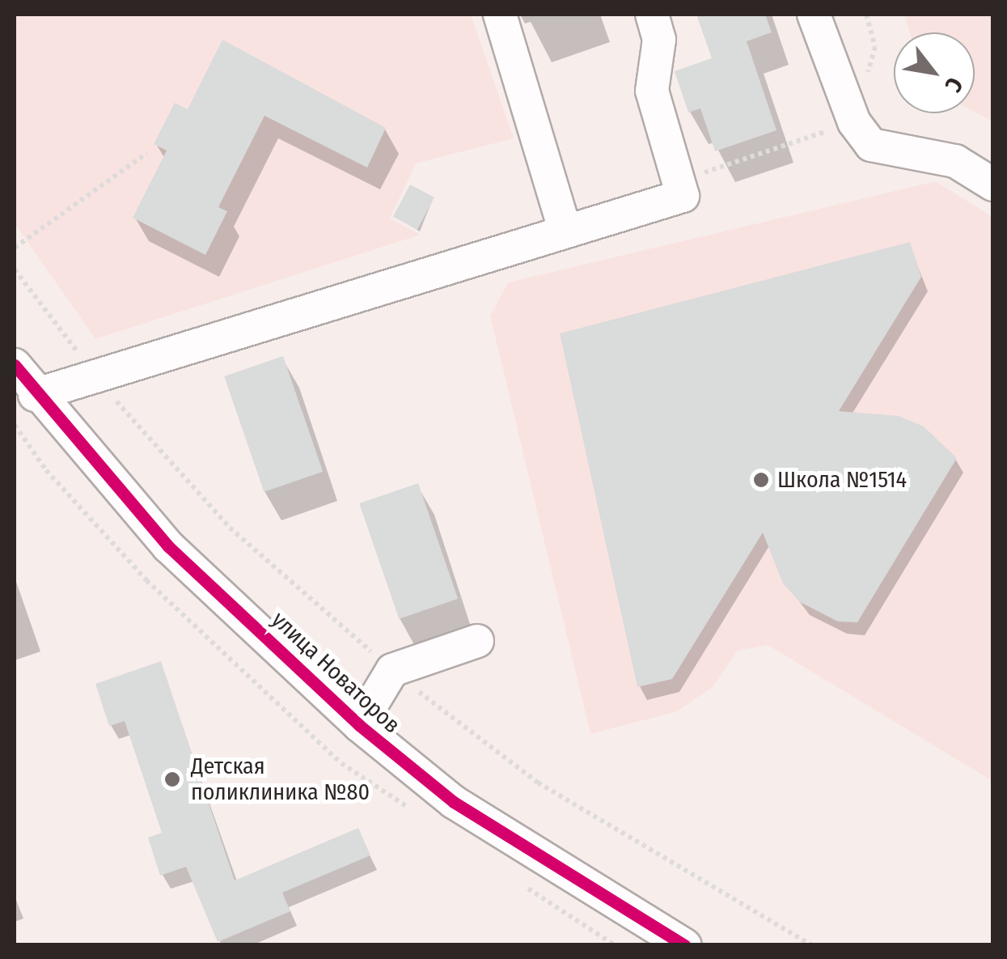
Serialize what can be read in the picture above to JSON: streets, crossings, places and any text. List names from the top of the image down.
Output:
{
  "streets": {
    "street": ["улица Новаторов"]
  },
  "places": ["Школа №1514", "Детская поликлиника №80"],
  "north": "bottom right"
}
